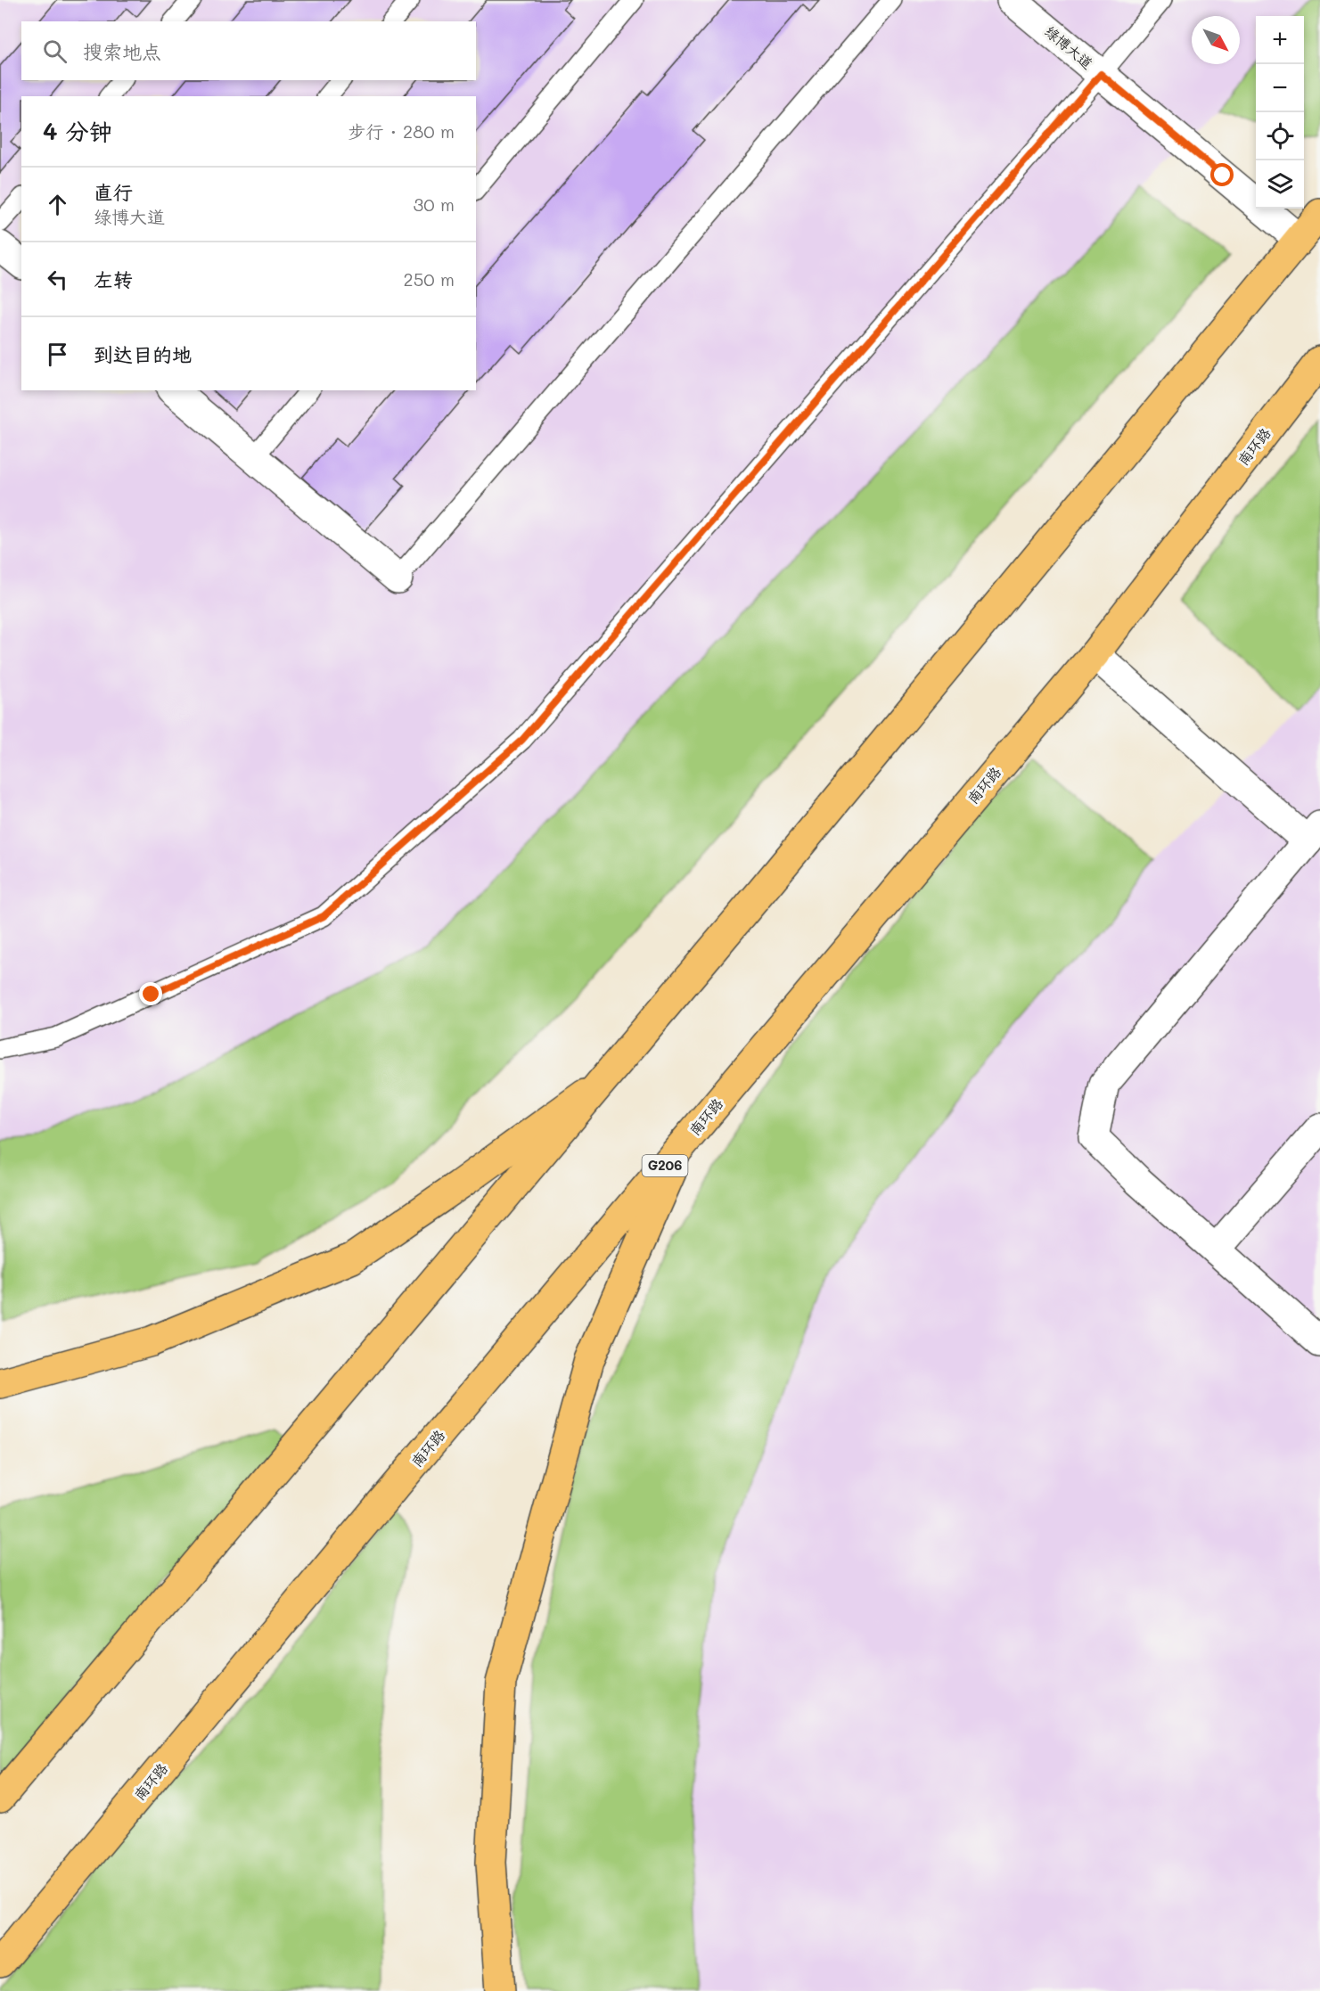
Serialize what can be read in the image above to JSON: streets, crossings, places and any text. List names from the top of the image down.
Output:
{
  "streets": {
    "main road": ["南环路", "G206"],
    "street": ["绿博大道"]
  },
  "north": "bottom right",
  "page": {
    "map_buttons": ["+", "−"],
    "search": "搜索地点",
    "heading": ["4 分钟", "步行 · 280 m"],
    "list": [
      ["直行", "绿博大道", "30 m"],
      ["左转", "250 m"],
      "到达目的地"
    ]
  }
}
